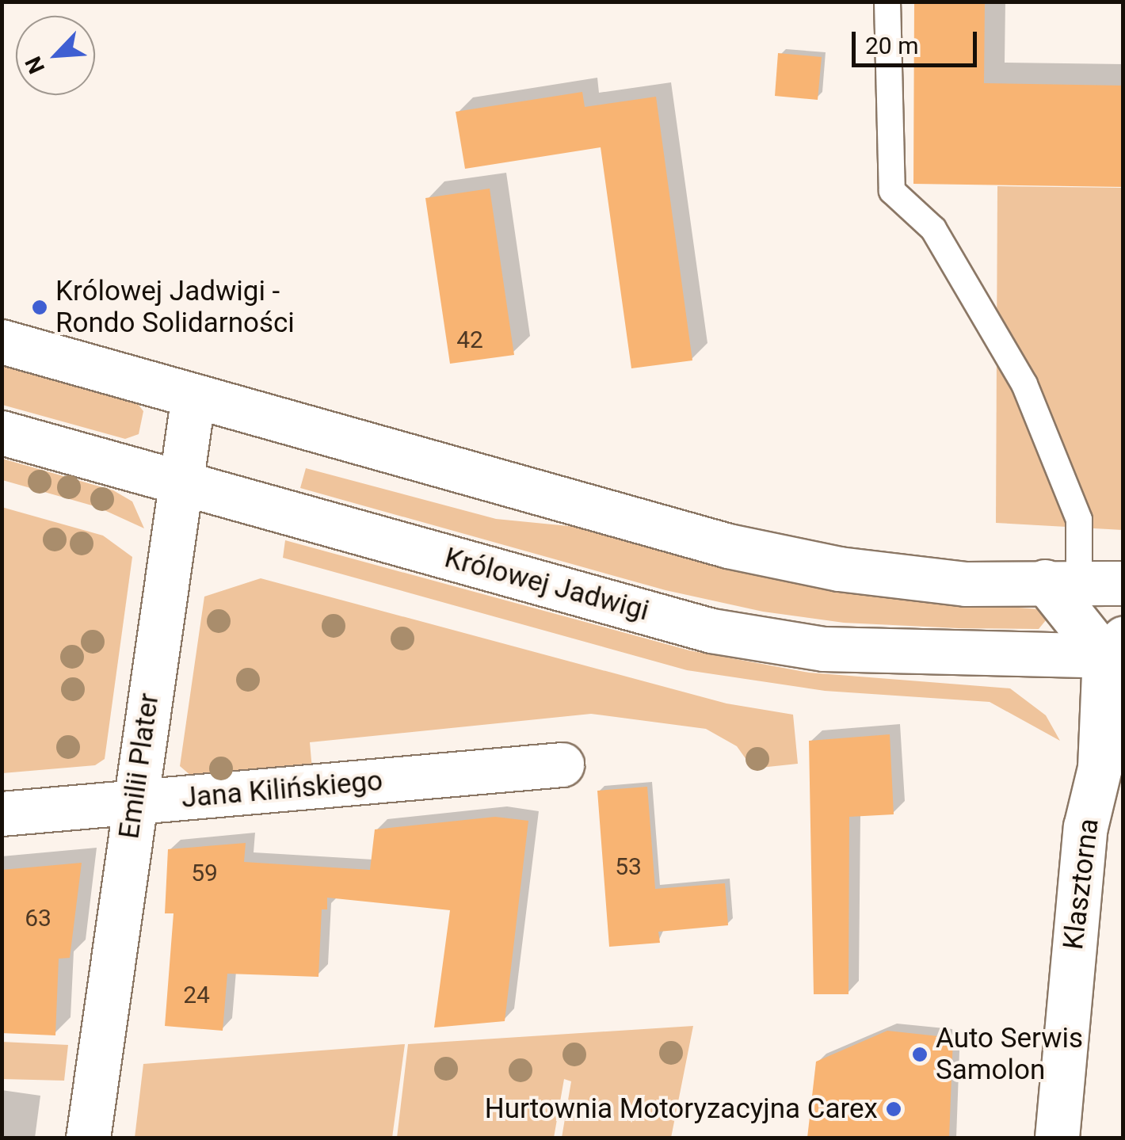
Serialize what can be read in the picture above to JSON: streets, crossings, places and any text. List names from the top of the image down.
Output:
{
  "streets": {
    "main road": [
      "Królowej Jadwigi",
      "Emilii Plater",
      "Jana Kilińskiego",
      "Klasztorna"
    ]
  },
  "crossings": [
    ["Królowej Jadwigi", "Emilii Plater"],
    ["Królowej Jadwigi", "Klasztorna"],
    ["Emilii Plater", "Jana Kilińskiego"]
  ],
  "places": ["Królowej Jadwigi - Rondo Solidarności", "Auto Serwis Samolon", "Hurtownia Motoryzacyjna Carex"],
  "house_numbers": [
    "42",
    "53",
    "59",
    "63",
    "24"
  ],
  "scale_bar": "20 m",
  "north": "bottom left"
}
